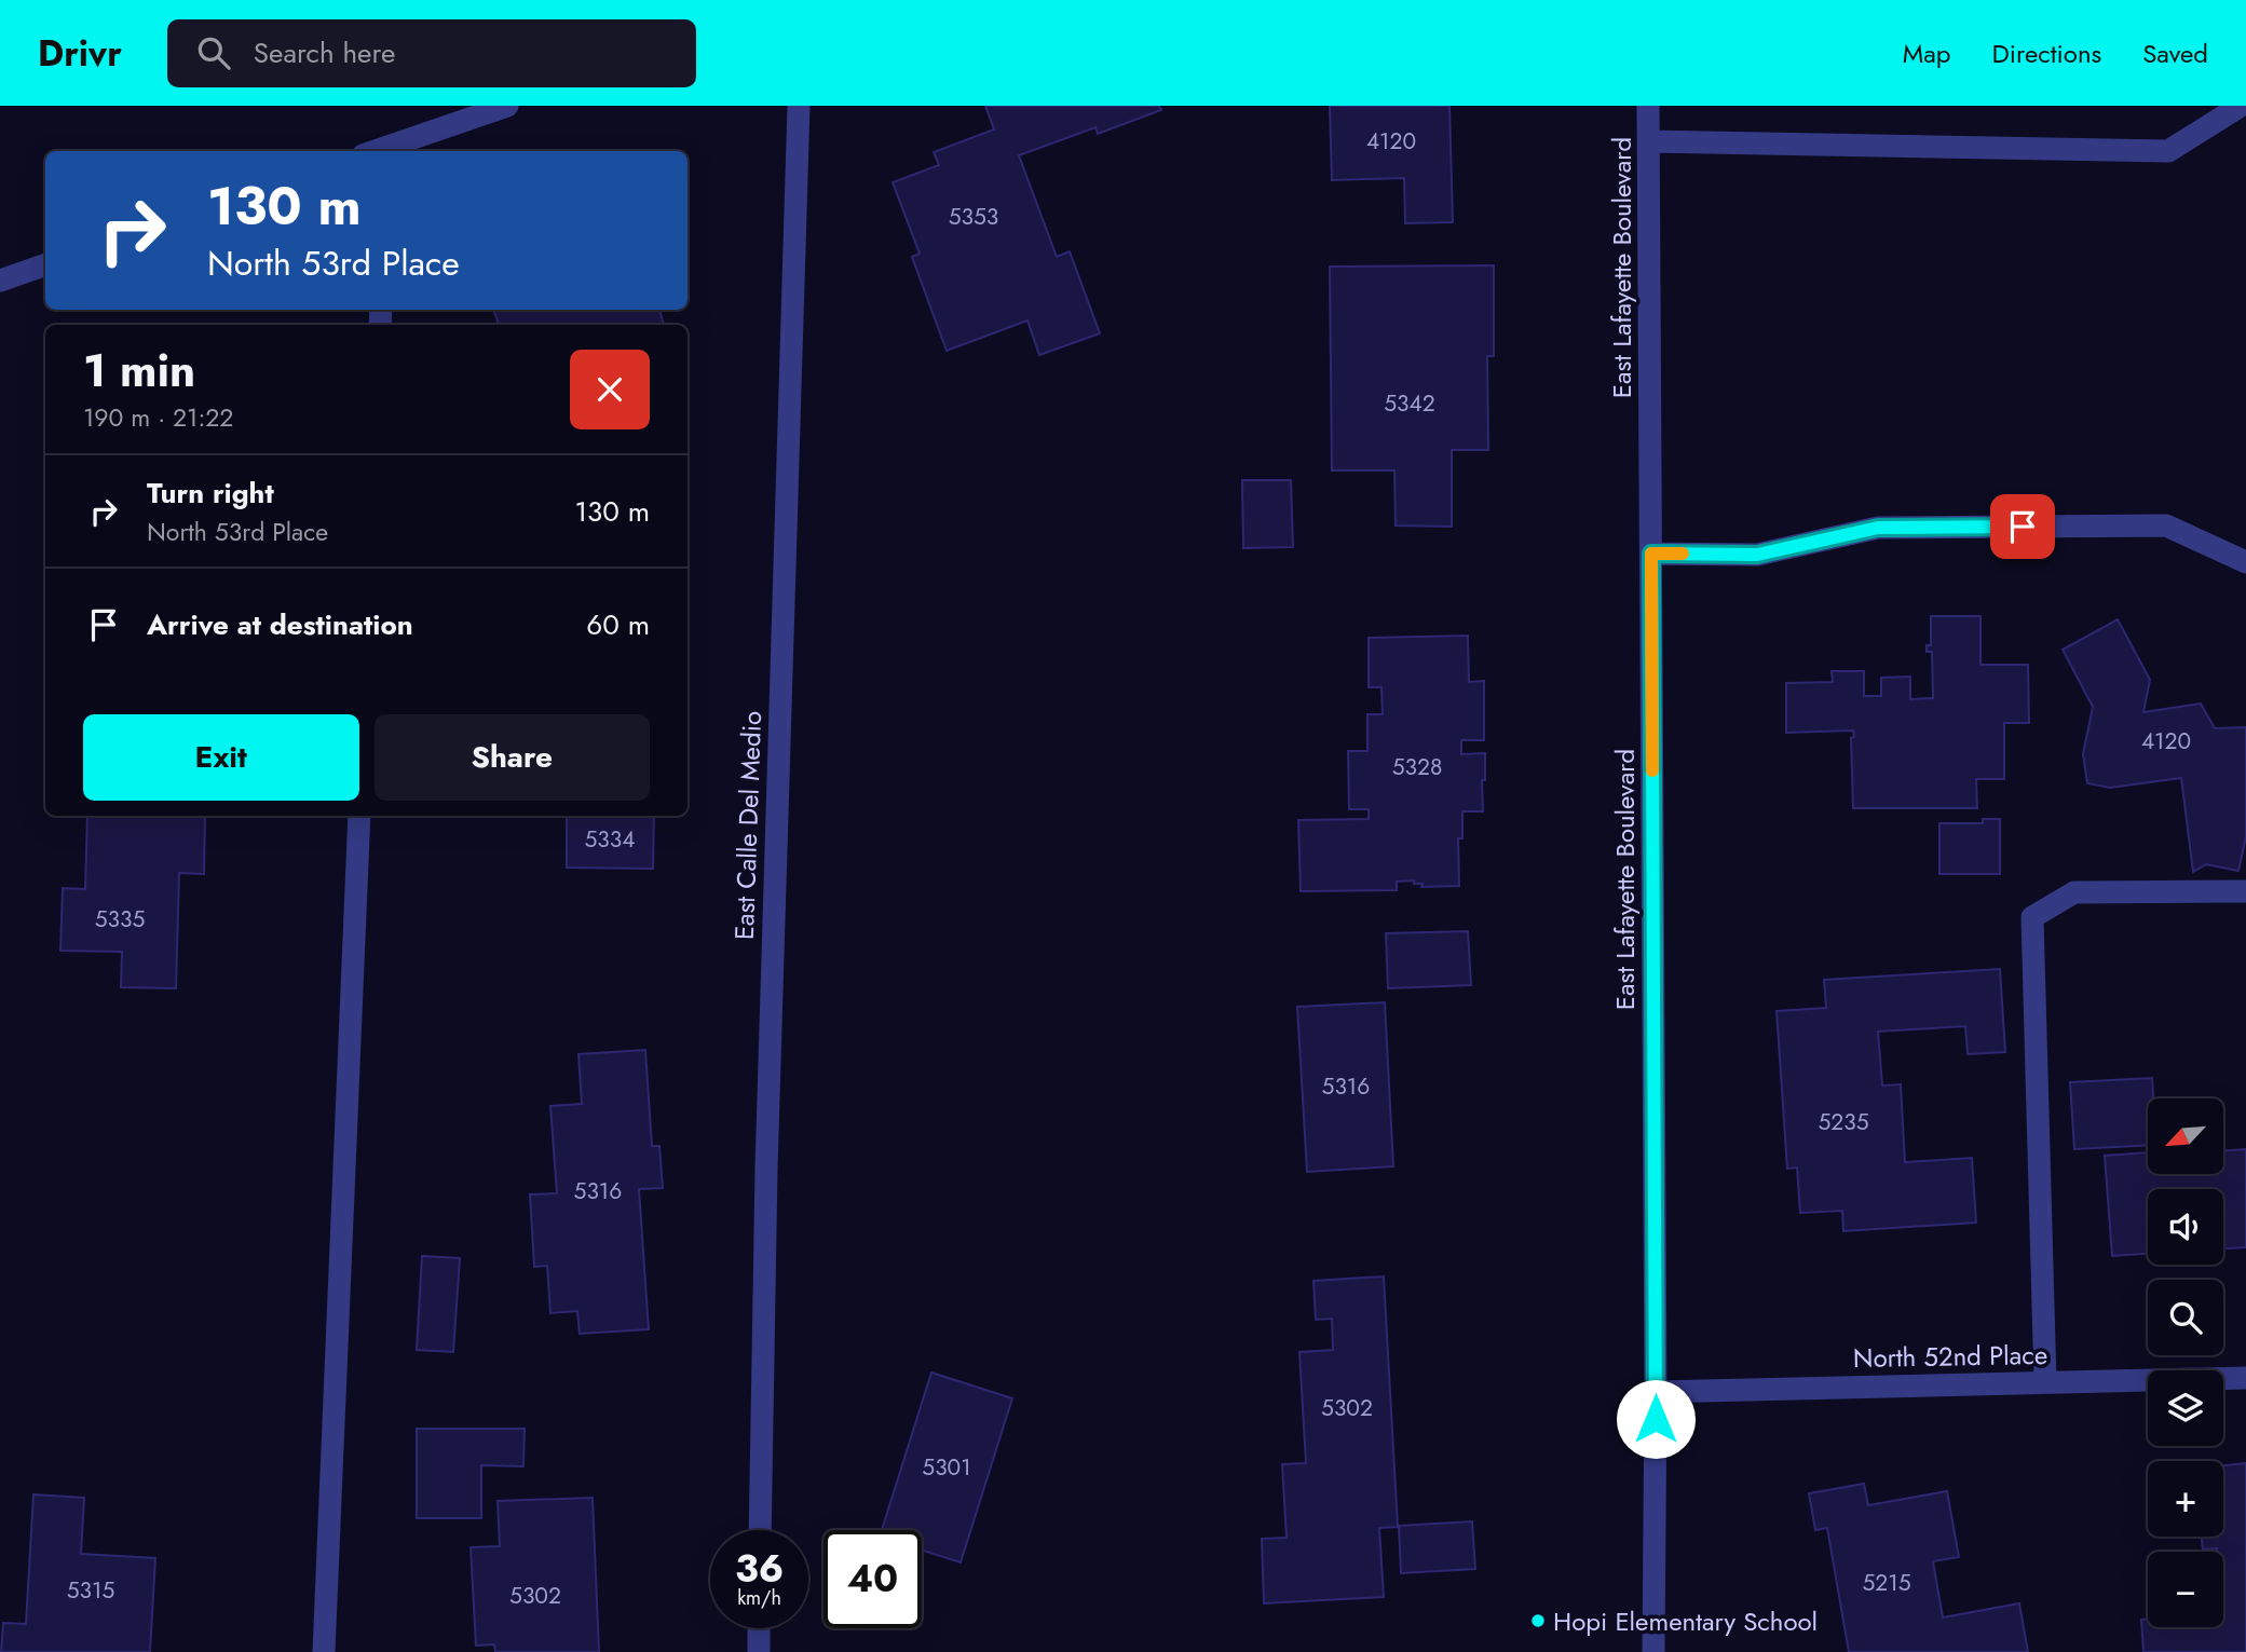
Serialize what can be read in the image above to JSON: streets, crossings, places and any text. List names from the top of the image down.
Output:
{
  "streets": {
    "street": ["East Lafayette Boulevard", "East Calle Del Medio", "North 52nd Place"]
  },
  "crossings": [
    ["East Lafayette Boulevard", "North 52nd Place"]
  ],
  "places": ["Hopi Elementary School"],
  "house_numbers": [
    "4120",
    "5353",
    "5342",
    "4120",
    "5328",
    "5334",
    "5335",
    "5316",
    "5235",
    "5316",
    "5302",
    "5301",
    "5215",
    "5315",
    "5302"
  ],
  "north": "bottom left",
  "page": {
    "header": "Drivr",
    "search": "Search here",
    "nav": ["Map", "Directions", "Saved"],
    "turn": ["130 m", "North 53rd Place"],
    "heading": ["1 min", "190 m · 21:22"],
    "list": [
      {
        "name": "Turn right",
        "note": "North 53rd Place",
        "value": "130 m"
      },
      {
        "name": "Arrive at destination",
        "value": "60 m"
      }
    ],
    "buttons": ["Exit", "Share"],
    "map_buttons": ["+", "−"],
    "speed": "36 km/h",
    "limit": "40"
  }
}
